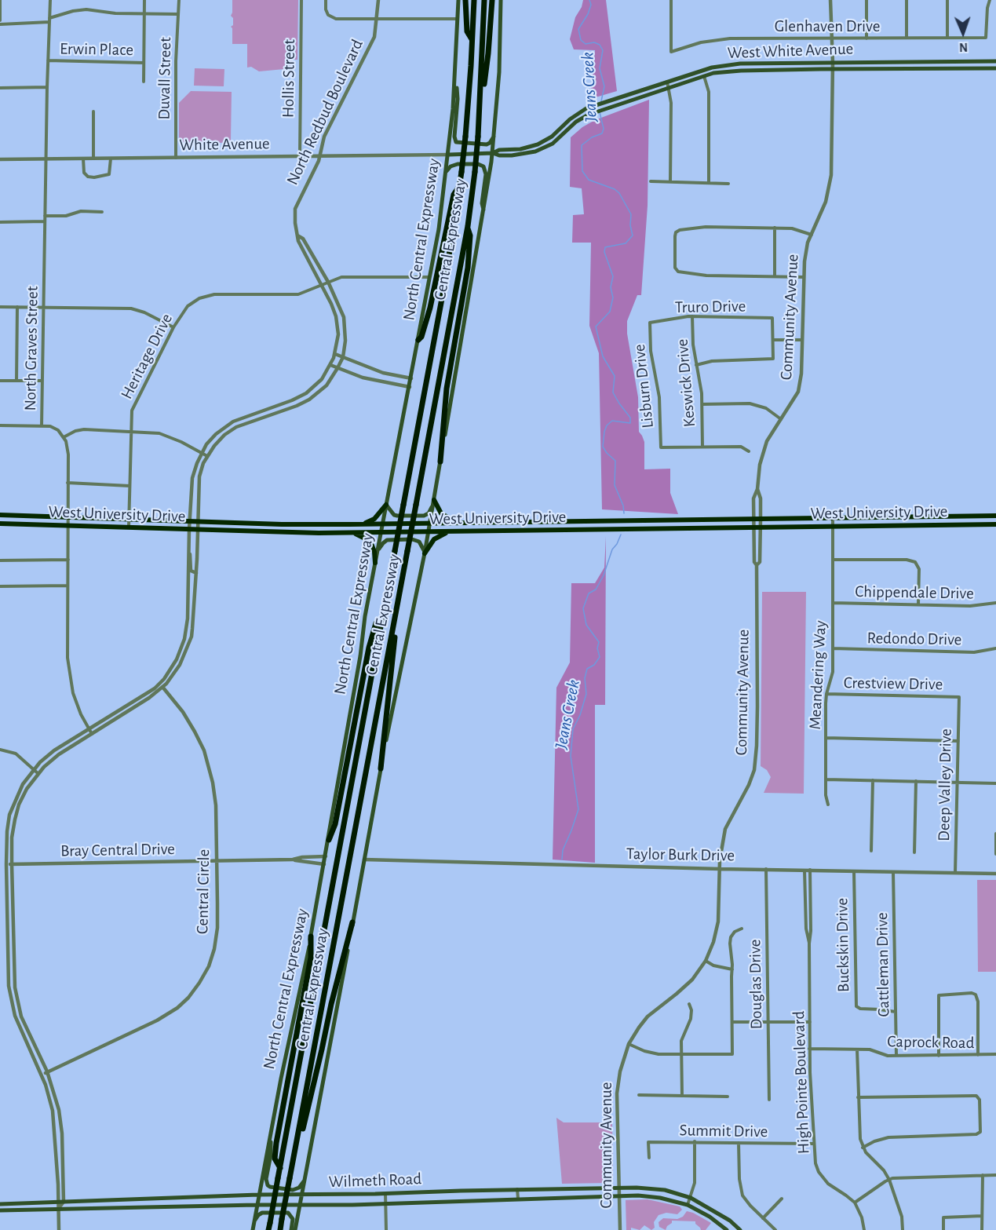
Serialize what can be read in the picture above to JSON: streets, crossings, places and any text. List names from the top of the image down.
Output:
{
  "streets": {
    "highway": ["Central Expressway", "West University Drive"],
    "main road": ["West White Avenue", "North Central Expressway", "Wilmeth Road"],
    "street": [
      "Glenhaven Drive",
      "Erwin Place",
      "Duvall Street",
      "Hollis Street",
      "North Redbud Boulevard",
      "White Avenue",
      "Truro Drive",
      "Community Avenue",
      "North Graves Street",
      "Heritage Drive",
      "Keswick Drive",
      "Lisburn Drive",
      "Chippendale Drive",
      "Redondo Drive",
      "Meandering Way",
      "Crestview Drive",
      "Deep Valley Drive",
      "Bray Central Drive",
      "Taylor Burk Drive",
      "Central Circle",
      "Buckskin Drive",
      "Cattleman Drive",
      "Douglas Drive",
      "Caprock Road",
      "High Pointe Boulevard",
      "Summit Drive"
    ]
  },
  "crossings": [
    ["Glenhaven Drive", "Community Avenue"],
    ["Erwin Place", "North Graves Street"],
    ["West White Avenue", "White Avenue"],
    ["West White Avenue", "North Central Expressway"],
    ["West White Avenue", "Community Avenue"],
    ["Duvall Street", "White Avenue"],
    ["Hollis Street", "White Avenue"],
    ["North Redbud Boulevard", "White Avenue"],
    ["North Redbud Boulevard", "Heritage Drive"],
    ["North Redbud Boulevard", "West University Drive"],
    ["North Redbud Boulevard", "Bray Central Drive"],
    ["North Redbud Boulevard", "Central Circle"],
    ["North Redbud Boulevard", "Wilmeth Road"],
    ["White Avenue", "North Central Expressway"],
    ["White Avenue", "North Graves Street"],
    ["North Central Expressway", "Heritage Drive"],
    ["North Central Expressway", "West University Drive"],
    ["North Central Expressway", "Bray Central Drive"],
    ["North Central Expressway", "Wilmeth Road"],
    ["Truro Drive", "Keswick Drive"],
    ["Truro Drive", "Lisburn Drive"],
    ["Community Avenue", "West University Drive"],
    ["Community Avenue", "Taylor Burk Drive"],
    ["Community Avenue", "Wilmeth Road"],
    ["Heritage Drive", "West University Drive"],
    ["Keswick Drive", "Lisburn Drive"],
    ["West University Drive", "Meandering Way"],
    ["Chippendale Drive", "Meandering Way"],
    ["Redondo Drive", "Meandering Way"],
    ["Meandering Way", "Crestview Drive"],
    ["Crestview Drive", "Deep Valley Drive"],
    ["Deep Valley Drive", "Taylor Burk Drive"],
    ["Bray Central Drive", "Central Circle"],
    ["Taylor Burk Drive", "Buckskin Drive"],
    ["Taylor Burk Drive", "Cattleman Drive"],
    ["Taylor Burk Drive", "Douglas Drive"],
    ["Taylor Burk Drive", "High Pointe Boulevard"],
    ["Buckskin Drive", "Cattleman Drive"],
    ["Cattleman Drive", "Caprock Road"],
    ["Caprock Road", "High Pointe Boulevard"],
    ["High Pointe Boulevard", "Summit Drive"]
  ],
  "water": ["Jeans Creek"],
  "north": "bottom"
}
